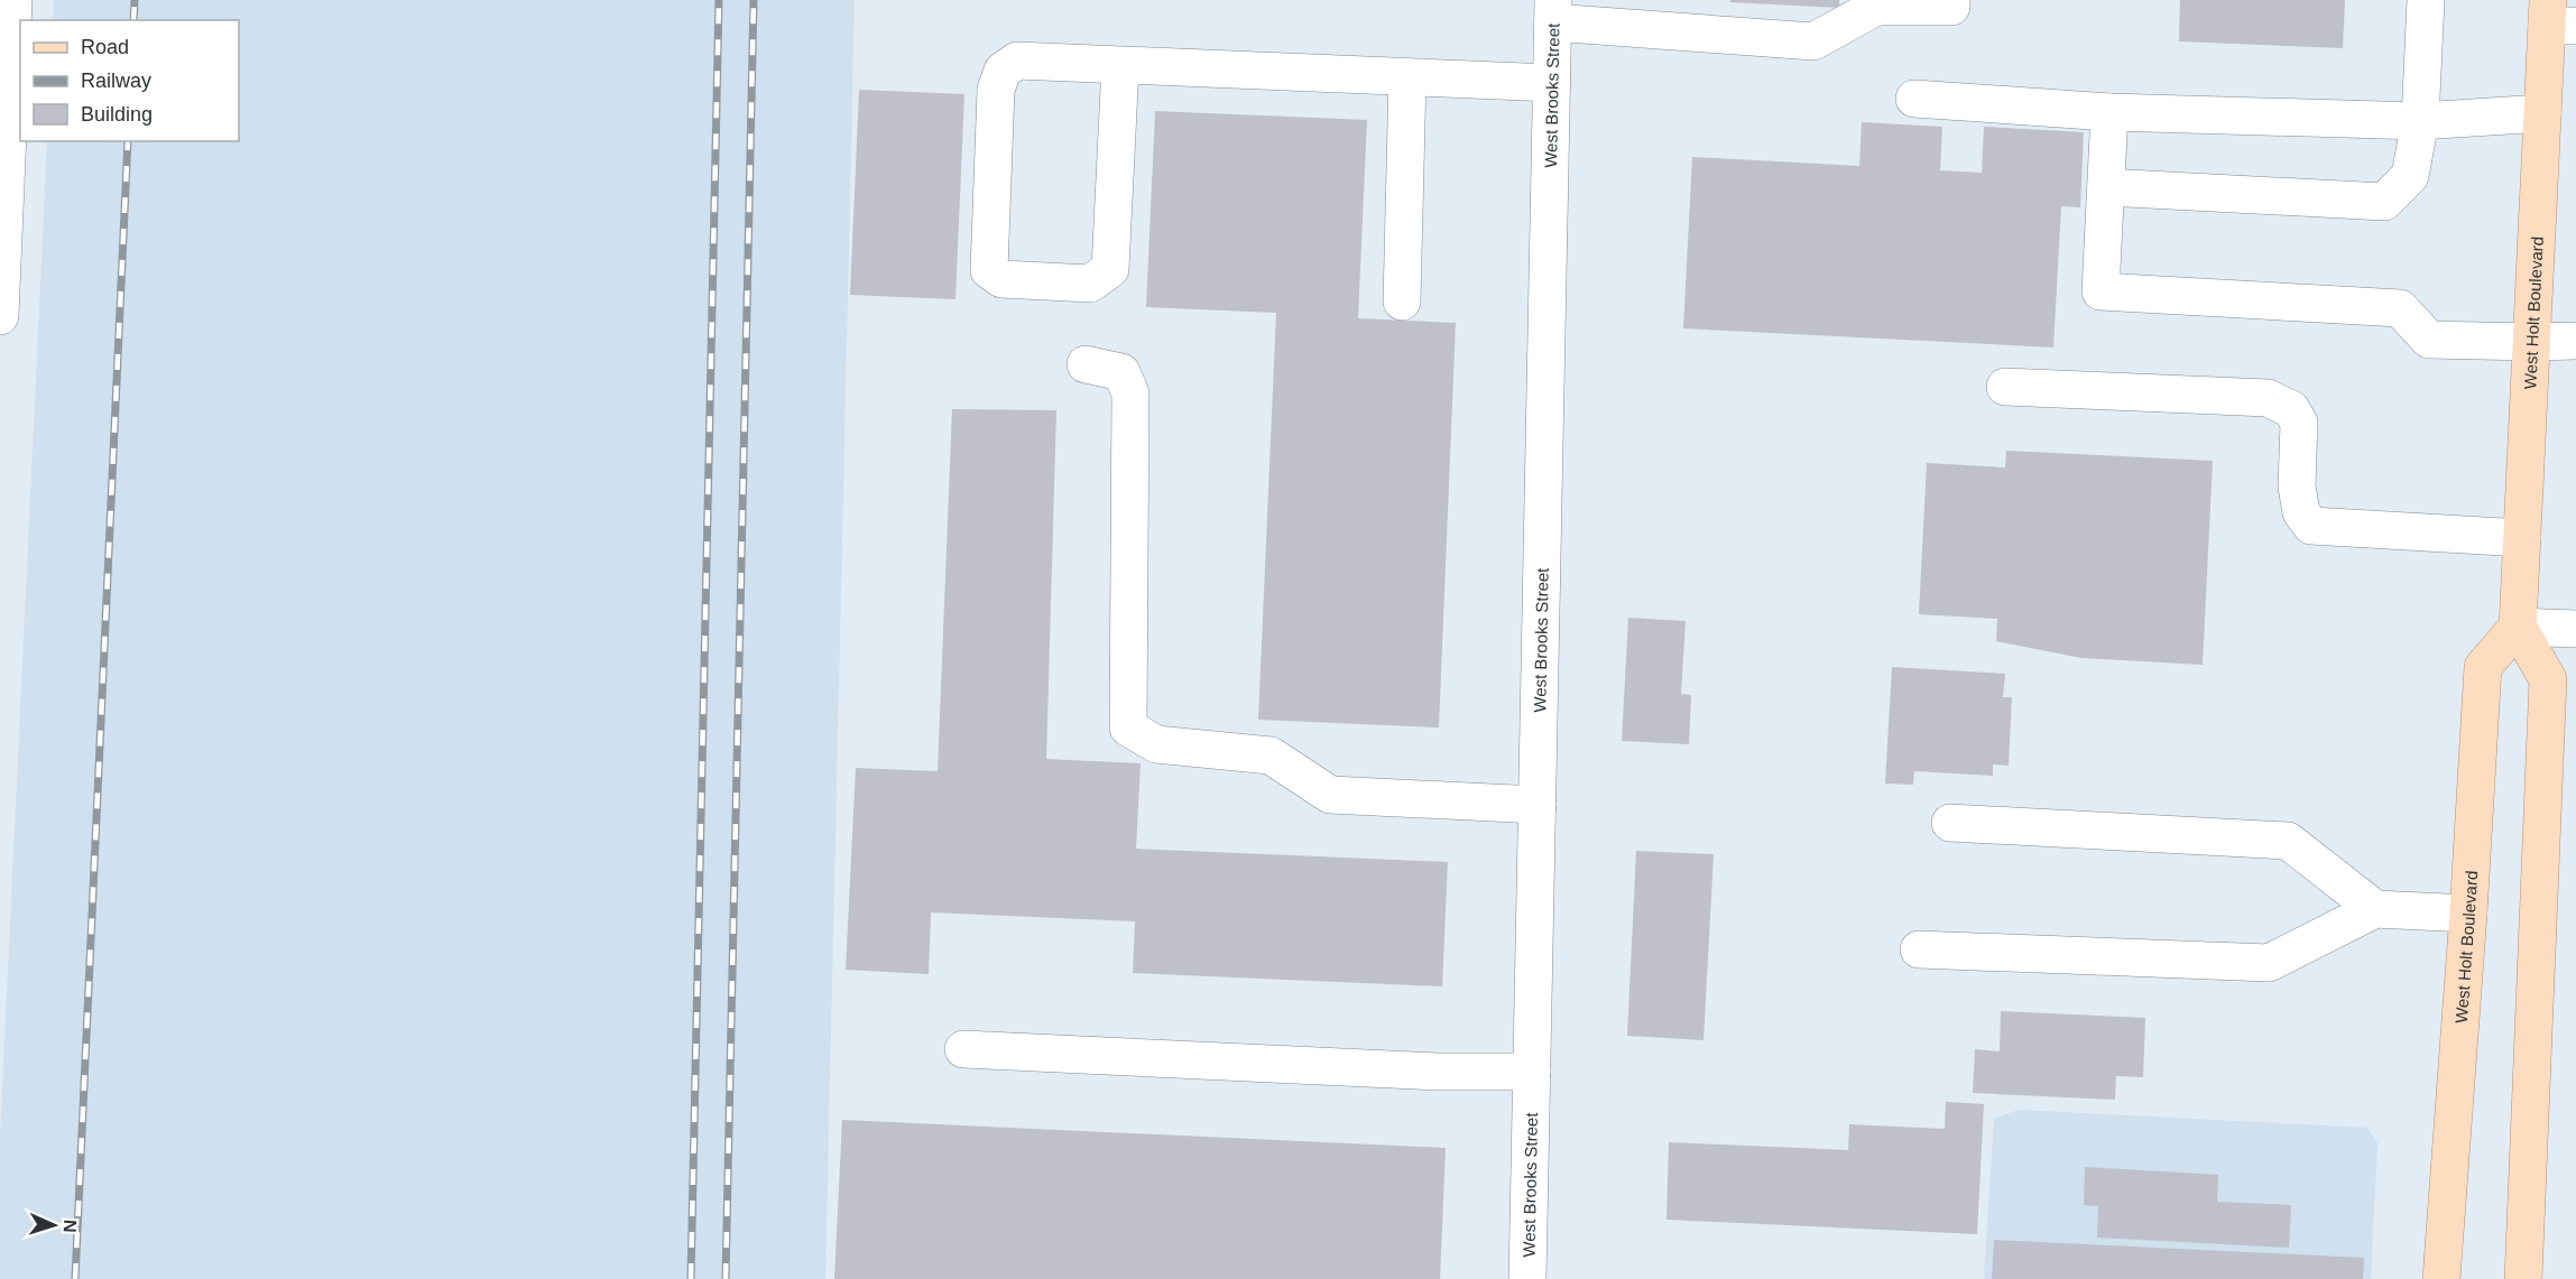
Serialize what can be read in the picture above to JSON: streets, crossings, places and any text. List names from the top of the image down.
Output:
{
  "streets": {
    "main road": ["West Holt Boulevard"],
    "street": ["West Brooks Street"]
  },
  "legend": ["Road", "Railway", "Building"],
  "north": "right"
}
